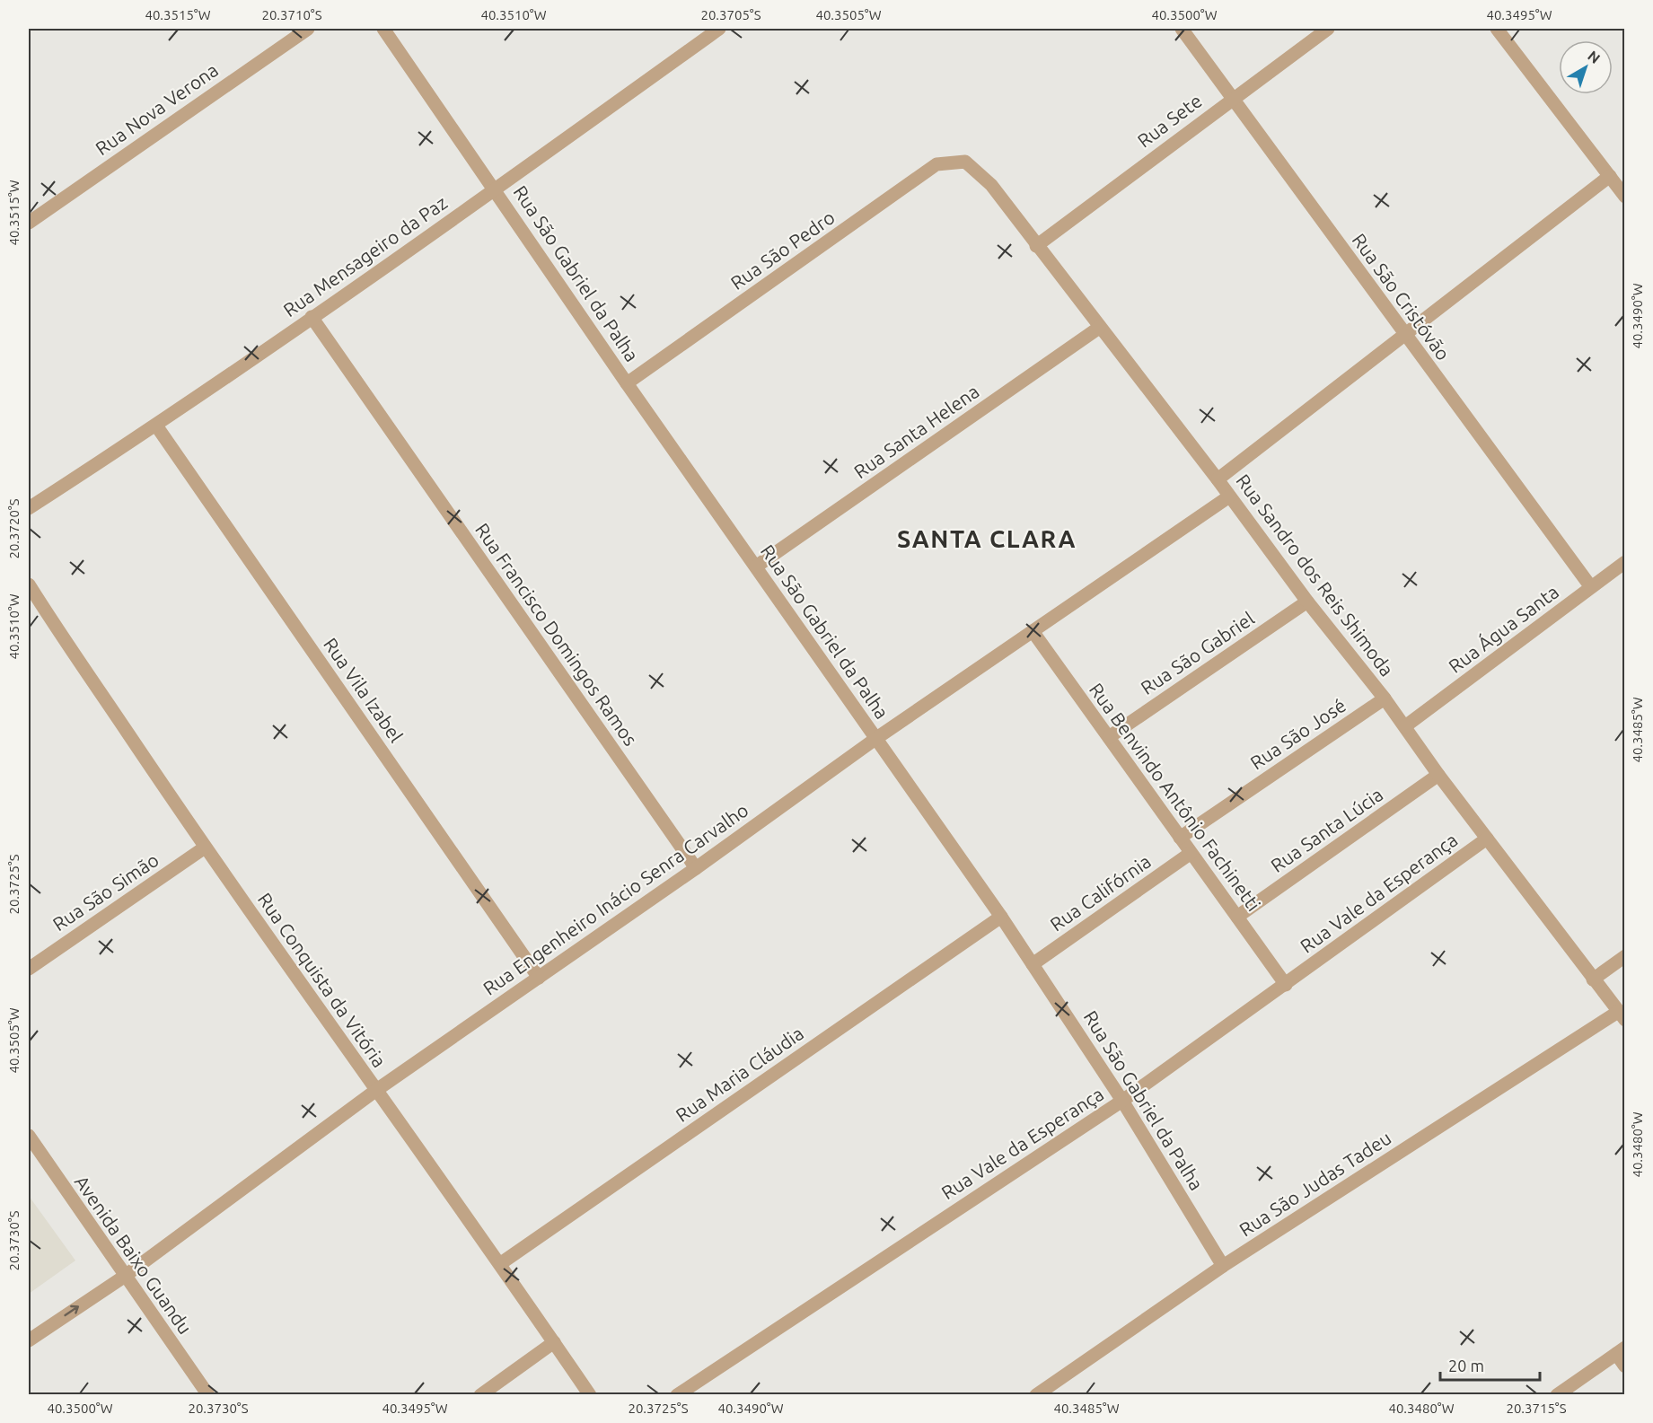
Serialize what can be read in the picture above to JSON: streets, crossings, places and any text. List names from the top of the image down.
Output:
{
  "streets": {
    "street": [
      "Rua Nova Verona",
      "Rua Sete",
      "Rua São Pedro",
      "Rua Mensageiro da Paz",
      "Rua São Gabriel da Palha",
      "Rua São Cristóvão",
      "Rua Santa Helena",
      "Rua Sandro dos Reis Shimoda",
      "Rua Água Santa",
      "Rua Francisco Domingos Ramos",
      "Rua São Gabriel",
      "Rua Vila Izabel",
      "Rua São José",
      "Rua Benvindo Antônio Fachinetti",
      "Rua Santa Lúcia",
      "Rua São Simão",
      "Rua Califórnia",
      "Rua Vale da Esperança",
      "Rua Engenheiro Inácio Senra Carvalho",
      "Rua Conquista da Vitória",
      "Rua Maria Cláudia",
      "Rua São Judas Tadeu",
      "Avenida Baixo Guandu"
    ]
  },
  "crossings": [
    ["Rua Sete", "Rua São Cristóvão"],
    ["Rua Sete", "Rua Sandro dos Reis Shimoda"],
    ["Rua São Pedro", "Rua São Gabriel da Palha"],
    ["Rua São Pedro", "Rua Sandro dos Reis Shimoda"],
    ["Rua Mensageiro da Paz", "Rua São Gabriel da Palha"],
    ["Rua Mensageiro da Paz", "Rua Francisco Domingos Ramos"],
    ["Rua Mensageiro da Paz", "Rua Vila Izabel"],
    ["Rua São Gabriel da Palha", "Rua Santa Helena"],
    ["Rua São Gabriel da Palha", "Rua Califórnia"],
    ["Rua São Gabriel da Palha", "Rua Vale da Esperança"],
    ["Rua São Gabriel da Palha", "Rua Engenheiro Inácio Senra Carvalho"],
    ["Rua São Gabriel da Palha", "Rua Maria Cláudia"],
    ["Rua São Gabriel da Palha", "Rua São Judas Tadeu"],
    ["Rua São Cristóvão", "Rua Água Santa"],
    ["Rua Santa Helena", "Rua Sandro dos Reis Shimoda"],
    ["Rua Sandro dos Reis Shimoda", "Rua Água Santa"],
    ["Rua Sandro dos Reis Shimoda", "Rua São Gabriel"],
    ["Rua Sandro dos Reis Shimoda", "Rua São José"],
    ["Rua Sandro dos Reis Shimoda", "Rua Santa Lúcia"],
    ["Rua Sandro dos Reis Shimoda", "Rua Vale da Esperança"],
    ["Rua Sandro dos Reis Shimoda", "Rua Engenheiro Inácio Senra Carvalho"],
    ["Rua Sandro dos Reis Shimoda", "Rua São Judas Tadeu"],
    ["Rua Francisco Domingos Ramos", "Rua Engenheiro Inácio Senra Carvalho"],
    ["Rua São Gabriel", "Rua Benvindo Antônio Fachinetti"],
    ["Rua Vila Izabel", "Rua Engenheiro Inácio Senra Carvalho"],
    ["Rua São José", "Rua Benvindo Antônio Fachinetti"],
    ["Rua Benvindo Antônio Fachinetti", "Rua Santa Lúcia"],
    ["Rua Benvindo Antônio Fachinetti", "Rua Califórnia"],
    ["Rua Benvindo Antônio Fachinetti", "Rua Vale da Esperança"],
    ["Rua Benvindo Antônio Fachinetti", "Rua Engenheiro Inácio Senra Carvalho"],
    ["Rua São Simão", "Rua Conquista da Vitória"],
    ["Rua Engenheiro Inácio Senra Carvalho", "Rua Conquista da Vitória"],
    ["Rua Engenheiro Inácio Senra Carvalho", "Avenida Baixo Guandu"],
    ["Rua Conquista da Vitória", "Rua Maria Cláudia"]
  ],
  "districts": ["SANTA CLARA"],
  "scale_bar": "20 m",
  "north": "top right",
  "coordinates": [
    "40.3515°W",
    "20.3710°S",
    "40.3510°W",
    "20.3705°S",
    "40.3505°W",
    "40.3500°W",
    "40.3495°W",
    "40.3490°W",
    "20.3720°S",
    "40.3485°W",
    "20.3725°S",
    "40.3480°W",
    "20.3730°S",
    "20.3715°S"
  ]
}
